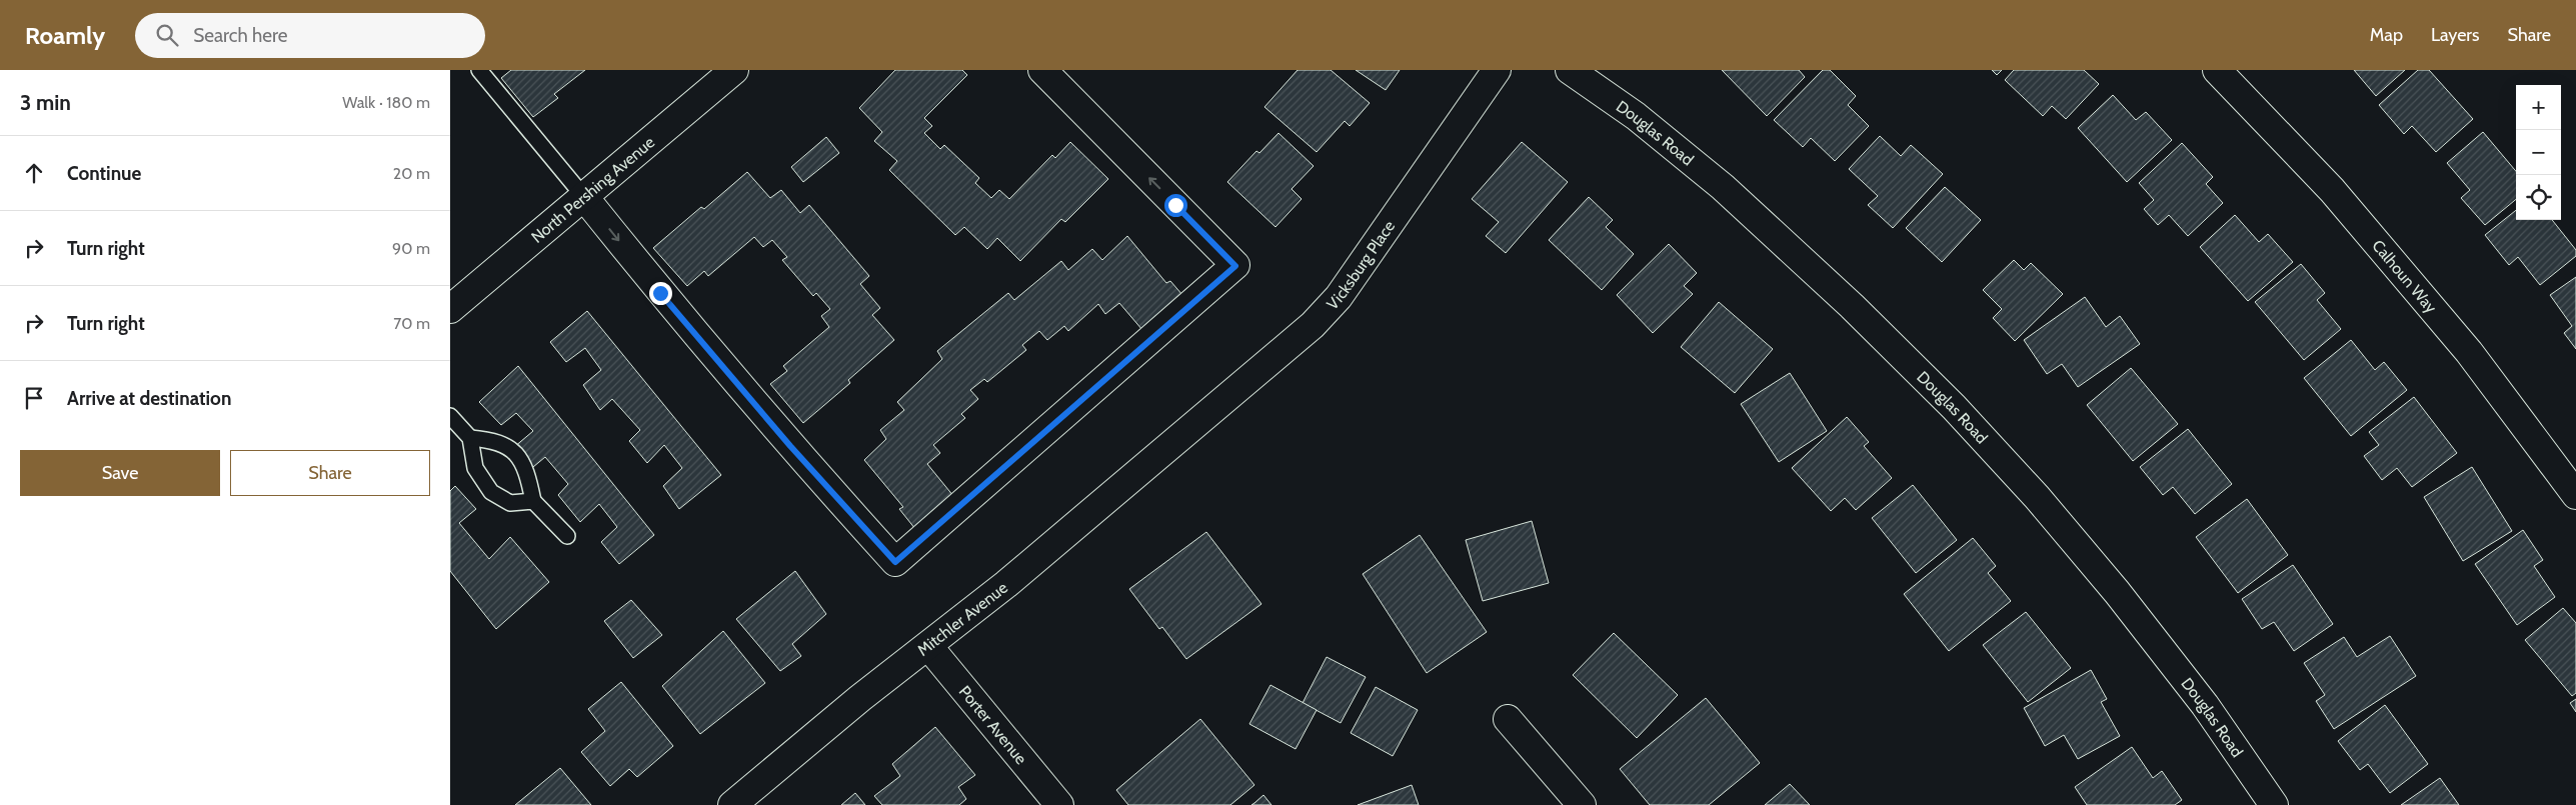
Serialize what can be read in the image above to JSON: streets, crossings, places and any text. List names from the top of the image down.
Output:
{
  "streets": {
    "street": [
      "Douglas Road",
      "North Pershing Avenue",
      "Vicksburg Place",
      "Calhoun Way",
      "Mitchler Avenue",
      "Porter Avenue"
    ]
  },
  "crossings": [
    ["Vicksburg Place", "Mitchler Avenue"],
    ["Mitchler Avenue", "Porter Avenue"]
  ],
  "page": {
    "header": "Roamly",
    "search": "Search here",
    "nav": ["Map", "Layers", "Share"],
    "heading": ["3 min", "Walk · 180 m"],
    "map_buttons": ["+", "−"],
    "list": [
      ["Continue", "20 m"],
      ["Turn right", "90 m"],
      ["Turn right", "70 m"],
      "Arrive at destination"
    ],
    "buttons": ["Save", "Share"]
  }
}
